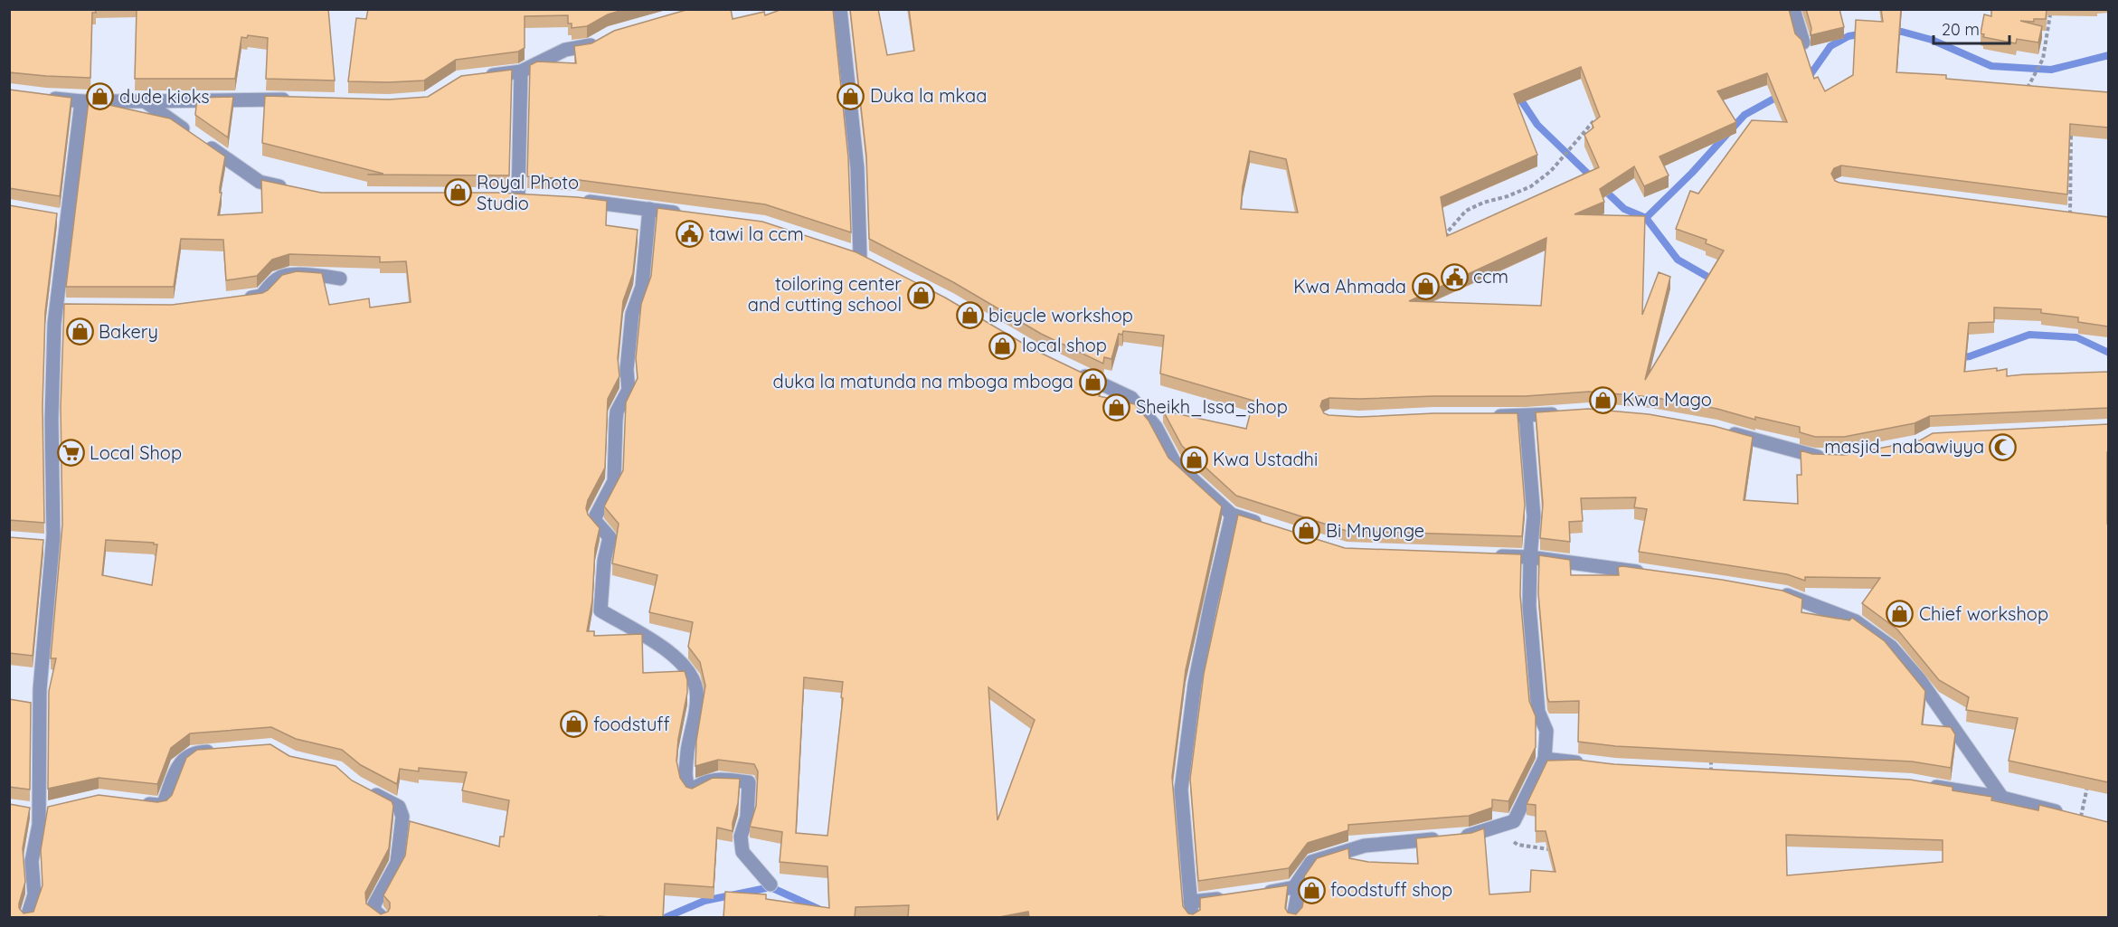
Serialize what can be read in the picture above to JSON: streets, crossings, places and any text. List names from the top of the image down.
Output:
{
  "places": {
    "shop": [
      "Duka la mkaa",
      "dude kioks",
      "Royal Photo Studio",
      "Kwa Ahmada",
      "toiloring center and cutting school",
      "bicycle workshop",
      "Bakery",
      "local shop",
      "duka la matunda na mboga mboga",
      "Kwa Mago",
      "Sheikh_Issa_shop",
      "Kwa Ustadhi",
      "Bi Mnyonge",
      "Chief workshop",
      "foodstuff",
      "foodstuff shop"
    ],
    "public building": ["tawi la ccm", "ccm"],
    "mosque": ["masjid_nabawiyya"],
    "supermarket": ["Local Shop"]
  },
  "scale_bar": "20 m"
}
